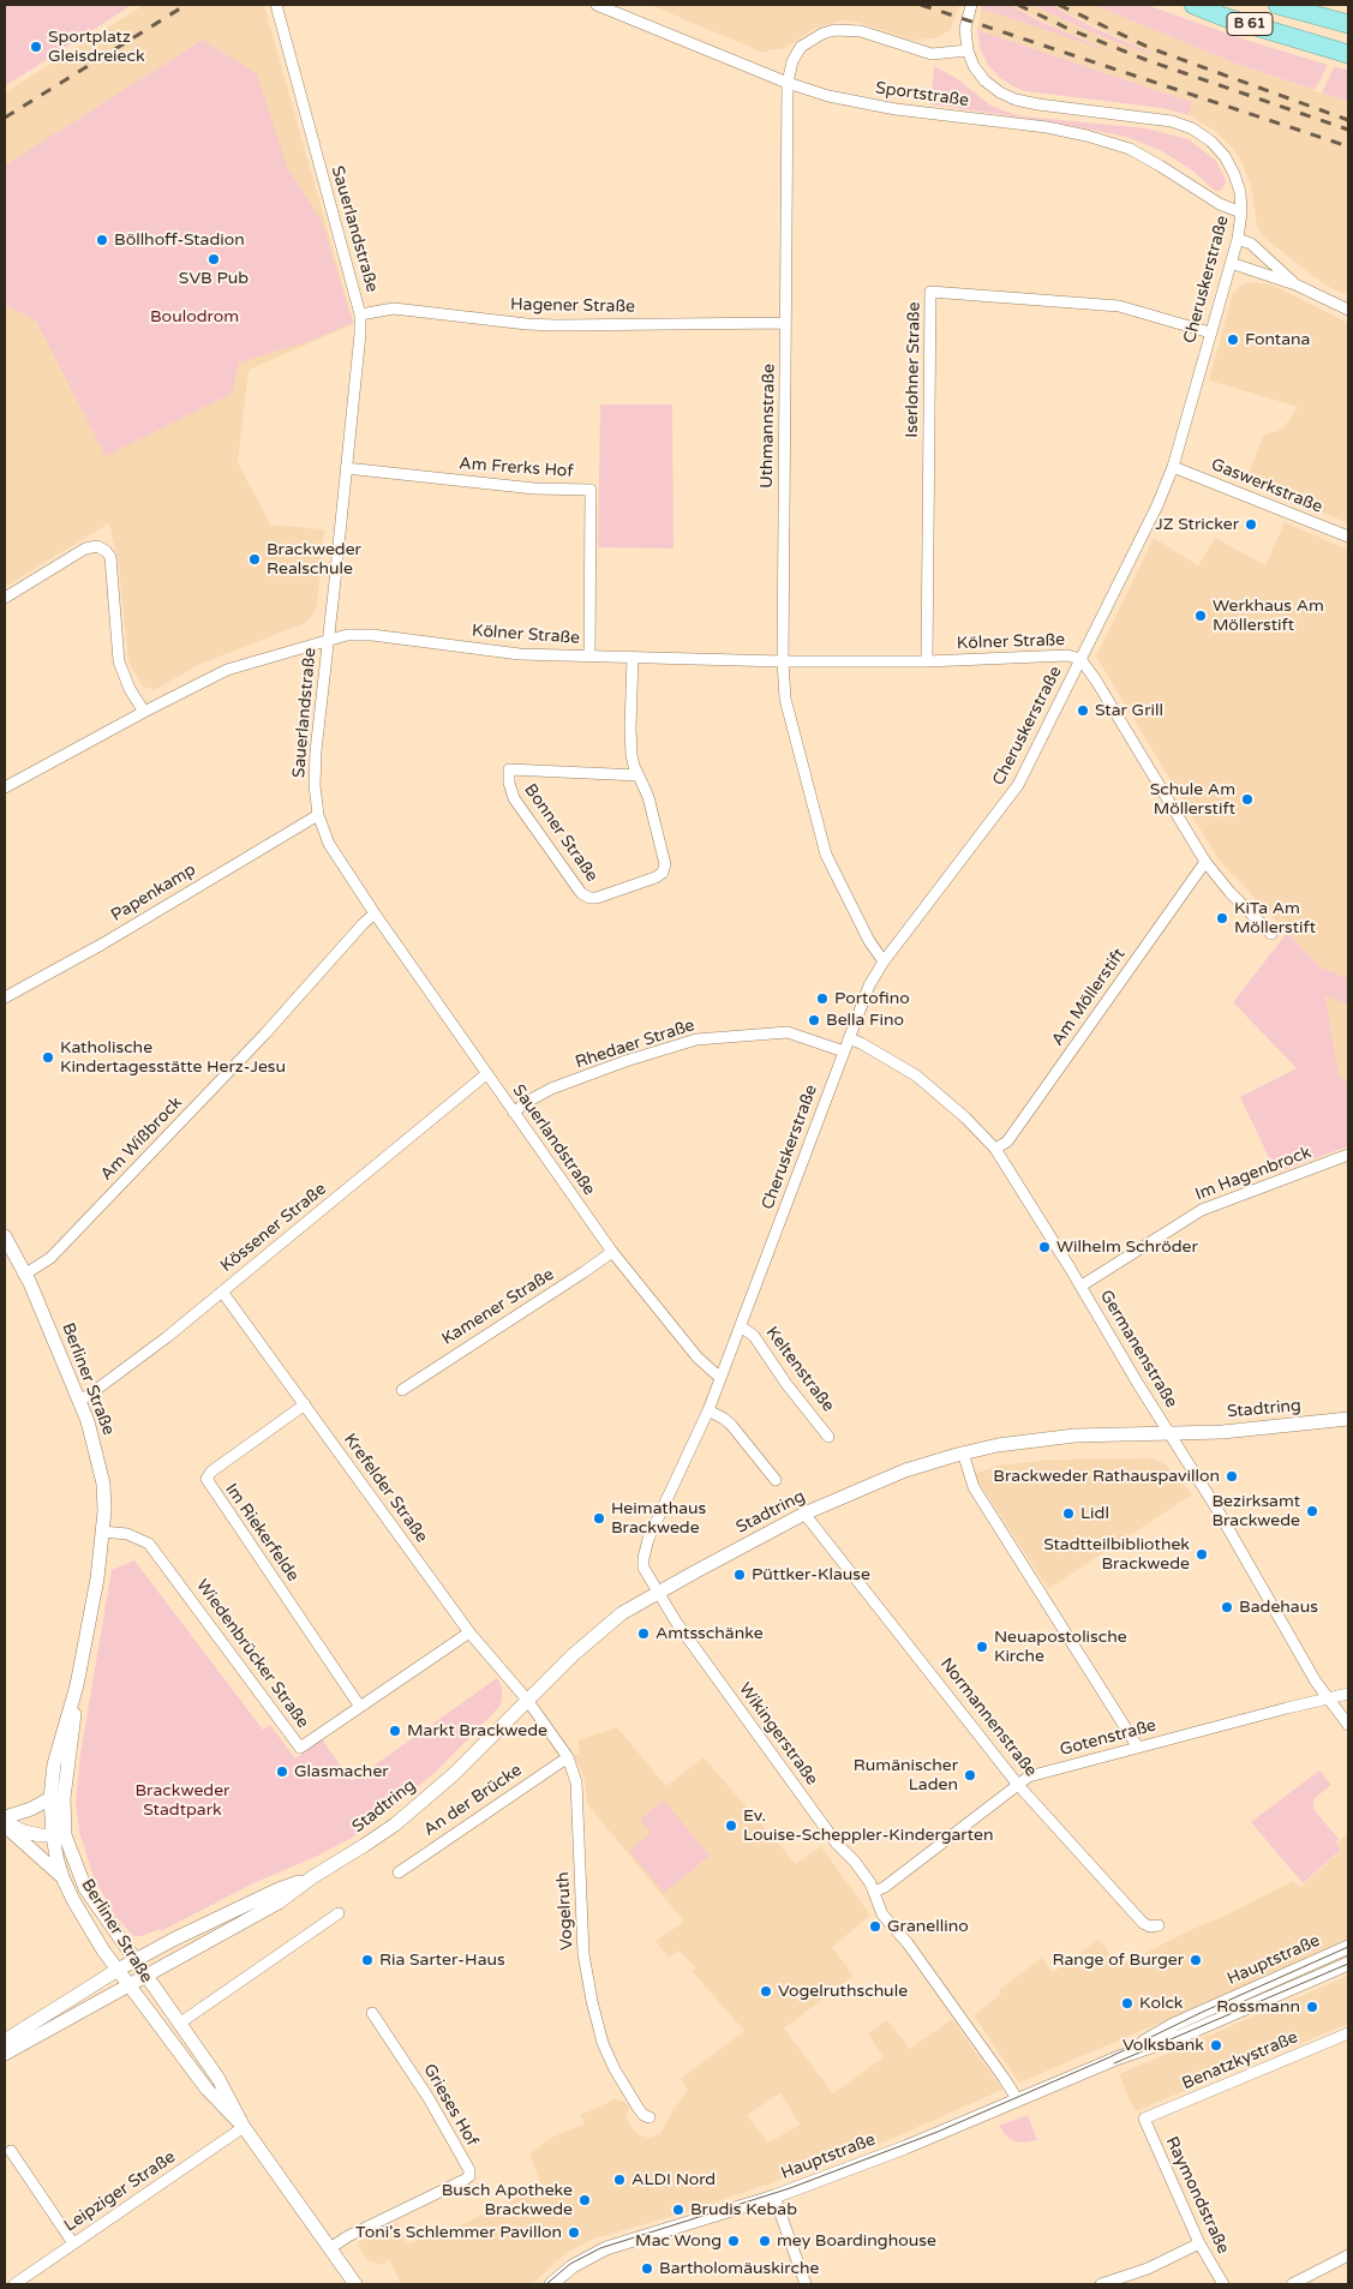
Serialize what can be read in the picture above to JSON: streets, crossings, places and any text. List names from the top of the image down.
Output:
{
  "streets": {
    "highway": ["B 61"],
    "street": [
      "Sportstraße",
      "Sauerlandstraße",
      "Cheruskerstraße",
      "Hagener Straße",
      "Iserlohner Straße",
      "Uthmannstraße",
      "Am Frerks Hof",
      "Gaswerkstraße",
      "Kölner Straße",
      "Bonner Straße",
      "Papenkamp",
      "Am Möllerstift",
      "Rhedaer Straße",
      "Am Wißbrock",
      "Im Hagenbrock",
      "Kössener Straße",
      "Kamener Straße",
      "Germanenstraße",
      "Keltenstraße",
      "Berliner Straße",
      "Stadtring",
      "Krefelder Straße",
      "Im Riekerfelde",
      "Wiedenbrücker Straße",
      "Normannenstraße",
      "Wikingerstraße",
      "Gotenstraße",
      "An der Brücke",
      "Vogelruth",
      "Hauptstraße",
      "Benatzkystraße",
      "Grieses Hof",
      "Leipziger Straße",
      "Raymondstraße"
    ]
  },
  "crossings": [
    ["Sportstraße", "Cheruskerstraße"],
    ["Sportstraße", "Uthmannstraße"],
    ["Sauerlandstraße", "Cheruskerstraße"],
    ["Sauerlandstraße", "Hagener Straße"],
    ["Sauerlandstraße", "Am Frerks Hof"],
    ["Sauerlandstraße", "Kölner Straße"],
    ["Sauerlandstraße", "Papenkamp"],
    ["Sauerlandstraße", "Rhedaer Straße"],
    ["Sauerlandstraße", "Am Wißbrock"],
    ["Sauerlandstraße", "Kössener Straße"],
    ["Sauerlandstraße", "Kamener Straße"],
    ["Cheruskerstraße", "Iserlohner Straße"],
    ["Cheruskerstraße", "Uthmannstraße"],
    ["Cheruskerstraße", "Gaswerkstraße"],
    ["Cheruskerstraße", "Kölner Straße"],
    ["Cheruskerstraße", "Rhedaer Straße"],
    ["Cheruskerstraße", "Germanenstraße"],
    ["Cheruskerstraße", "Keltenstraße"],
    ["Cheruskerstraße", "Stadtring"],
    ["Cheruskerstraße", "Wikingerstraße"],
    ["Hagener Straße", "Uthmannstraße"],
    ["Iserlohner Straße", "Kölner Straße"],
    ["Uthmannstraße", "Kölner Straße"],
    ["Am Frerks Hof", "Kölner Straße"],
    ["Kölner Straße", "Bonner Straße"],
    ["Am Möllerstift", "Germanenstraße"],
    ["Am Wißbrock", "Berliner Straße"],
    ["Im Hagenbrock", "Germanenstraße"],
    ["Kössener Straße", "Berliner Straße"],
    ["Kössener Straße", "Krefelder Straße"],
    ["Germanenstraße", "Stadtring"],
    ["Germanenstraße", "Gotenstraße"],
    ["Berliner Straße", "Stadtring"],
    ["Berliner Straße", "Wiedenbrücker Straße"],
    ["Berliner Straße", "Grieses Hof"],
    ["Berliner Straße", "Leipziger Straße"],
    ["Stadtring", "Krefelder Straße"],
    ["Stadtring", "Normannenstraße"],
    ["Stadtring", "Wikingerstraße"],
    ["Stadtring", "Vogelruth"],
    ["Krefelder Straße", "Im Riekerfelde"],
    ["Krefelder Straße", "Wiedenbrücker Straße"],
    ["Krefelder Straße", "Vogelruth"],
    ["Im Riekerfelde", "Wiedenbrücker Straße"],
    ["Normannenstraße", "Gotenstraße"],
    ["Wikingerstraße", "Gotenstraße"],
    ["Wikingerstraße", "Hauptstraße"],
    ["An der Brücke", "Vogelruth"],
    ["Benatzkystraße", "Raymondstraße"]
  ],
  "parks": ["Boulodrom", "Brackweder Stadtpark"],
  "places": [
    "Sportplatz Gleisdreieck",
    "Böllhoff-Stadion",
    "SVB Pub",
    "Fontana",
    "JZ Stricker",
    "Brackweder Realschule",
    "Werkhaus Am Möllerstift",
    "Star Grill",
    "Schule Am Möllerstift",
    "KiTa Am Möllerstift",
    "Portofino",
    "Bella Fino",
    "Katholische Kindertagesstätte Herz-Jesu",
    "Wilhelm Schröder",
    "Brackweder Rathauspavillon",
    "Bezirksamt Brackwede",
    "Lidl",
    "Heimathaus Brackwede",
    "Stadtteilbibliothek Brackwede",
    "Püttker-Klause",
    "Badehaus",
    "Amtsschänke",
    "Neuapostolische Kirche",
    "Markt Brackwede",
    "Glasmacher",
    "Rumänischer Laden",
    "Ev. Louise-Scheppler-Kindergarten",
    "Granellino",
    "Ria Sarter-Haus",
    "Range of Burger",
    "Vogelruthschule",
    "Kolck",
    "Rossmann",
    "Volksbank",
    "ALDI Nord",
    "Busch Apotheke Brackwede",
    "Brudis Kebab",
    "Toni's Schlemmer Pavillon",
    "Mac Wong",
    "mey Boardinghouse",
    "Bartholomäuskirche"
  ]
}
